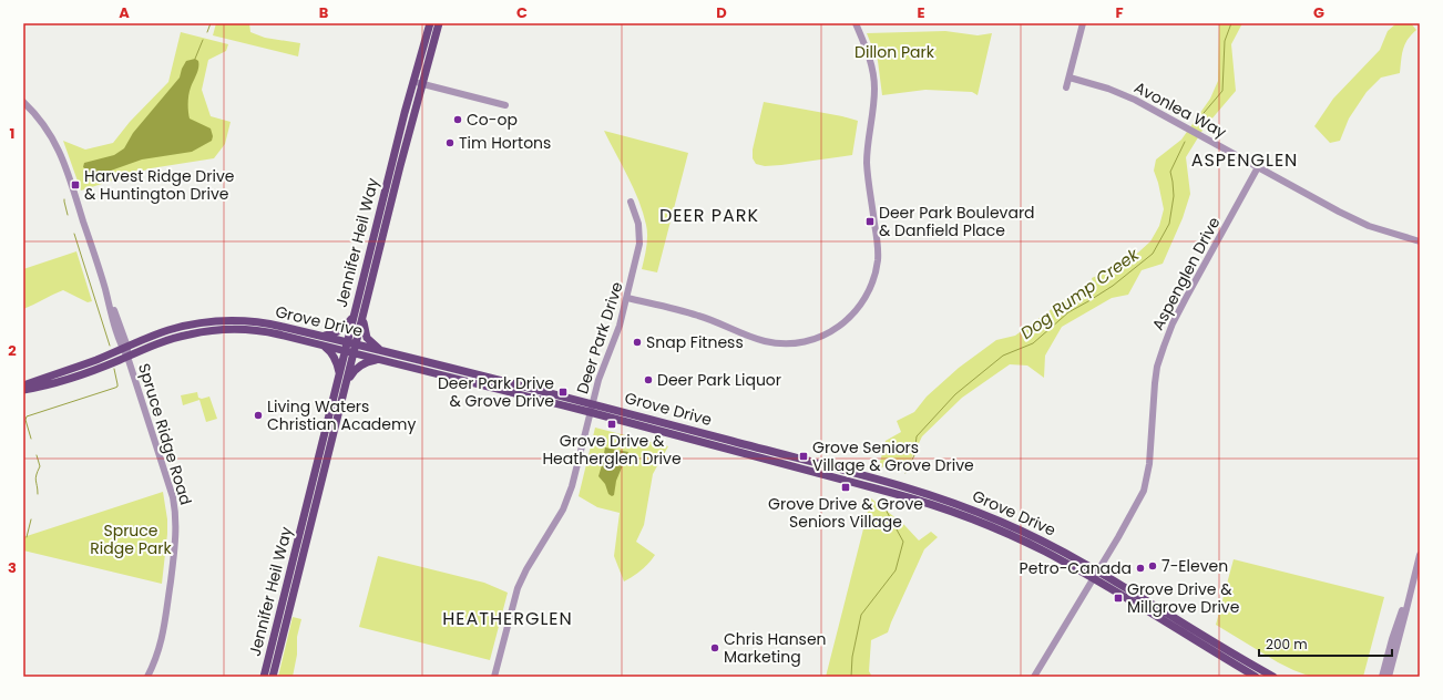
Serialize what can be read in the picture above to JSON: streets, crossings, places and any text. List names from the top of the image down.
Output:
{
  "streets": {
    "main road": ["Jennifer Heil Way", "Grove Drive"],
    "street": [
      "Avonlea Way",
      "Aspenglen Drive",
      "Deer Park Drive",
      "Spruce Ridge Road"
    ]
  },
  "crossings": [
    ["Avonlea Way", "Aspenglen Drive"],
    ["Jennifer Heil Way", "Grove Drive"],
    ["Aspenglen Drive", "Grove Drive"],
    ["Grove Drive", "Deer Park Drive"],
    ["Grove Drive", "Spruce Ridge Road"]
  ],
  "districts": ["ASPENGLEN", "DEER PARK", "HEATHERGLEN"],
  "water": ["Dog Rump Creek"],
  "parks": ["Dillon Park", "Spruce Ridge Park"],
  "places": {
    "other": [
      "Co-op",
      "Tim Hortons",
      "Snap Fitness",
      "Deer Park Liquor",
      "Living Waters Christian Academy",
      "7-Eleven",
      "Petro-Canada",
      "Chris Hansen Marketing"
    ],
    "transit": [
      "Harvest Ridge Drive & Huntington Drive",
      "Deer Park Boulevard & Danfield Place",
      "Deer Park Drive & Grove Drive",
      "Grove Drive & Heatherglen Drive",
      "Grove Seniors Village & Grove Drive",
      "Grove Drive & Grove Seniors Village",
      "Grove Drive & Millgrove Drive"
    ]
  },
  "scale_bar": "200 m",
  "grid": {
    "columns": [
      "A",
      "B",
      "C",
      "D",
      "E",
      "F",
      "G"
    ],
    "rows": ["1", "2", "3"]
  }
}
